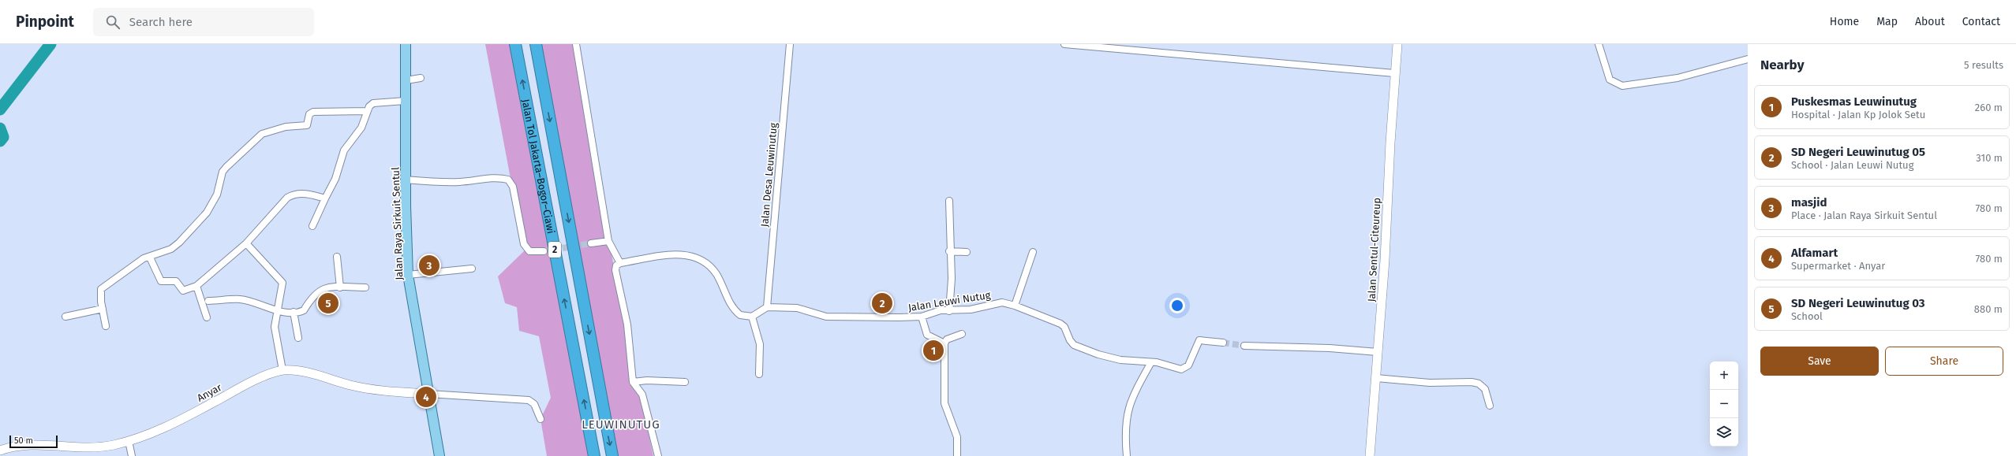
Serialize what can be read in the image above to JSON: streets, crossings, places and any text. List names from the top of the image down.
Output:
{
  "streets": {
    "highway": ["Jalan Tol Jakarta–Bogor–Ciawi", "2"],
    "main road": ["Jalan Raya Sirkuit Sentul"],
    "street": [
      "Jalan Desa Leuwinutug",
      "Jalan Sentul-Citeureup",
      "Jalan Leuwi Nutug",
      "Anyar"
    ]
  },
  "crossings": [
    ["Jalan Desa Leuwinutug", "Jalan Leuwi Nutug"],
    ["Jalan Raya Sirkuit Sentul", "Anyar"]
  ],
  "districts": ["LEUWINUTUG"],
  "scale_bar": "50 m",
  "page": {
    "header": "Pinpoint",
    "search": "Search here",
    "nav": [
      "Home",
      "Map",
      "About",
      "Contact"
    ],
    "heading": ["Nearby", "5 results"],
    "list": [
      {
        "mark": "1",
        "name": "Puskesmas Leuwinutug",
        "note": "Hospital · Jalan Kp Jolok Setu",
        "value": "260 m"
      },
      {
        "mark": "2",
        "name": "SD Negeri Leuwinutug 05",
        "note": "School · Jalan Leuwi Nutug",
        "value": "310 m"
      },
      {
        "mark": "3",
        "name": "masjid",
        "note": "Place · Jalan Raya Sirkuit Sentul",
        "value": "780 m"
      },
      {
        "mark": "4",
        "name": "Alfamart",
        "note": "Supermarket · Anyar",
        "value": "780 m"
      },
      {
        "mark": "5",
        "name": "SD Negeri Leuwinutug 03",
        "note": "School",
        "value": "880 m"
      }
    ],
    "pins": [
      "3",
      "2",
      "5",
      "1",
      "4"
    ],
    "buttons": ["Save", "Share"],
    "map_buttons": ["+", "−"],
    "scale": "50 m"
  }
}
